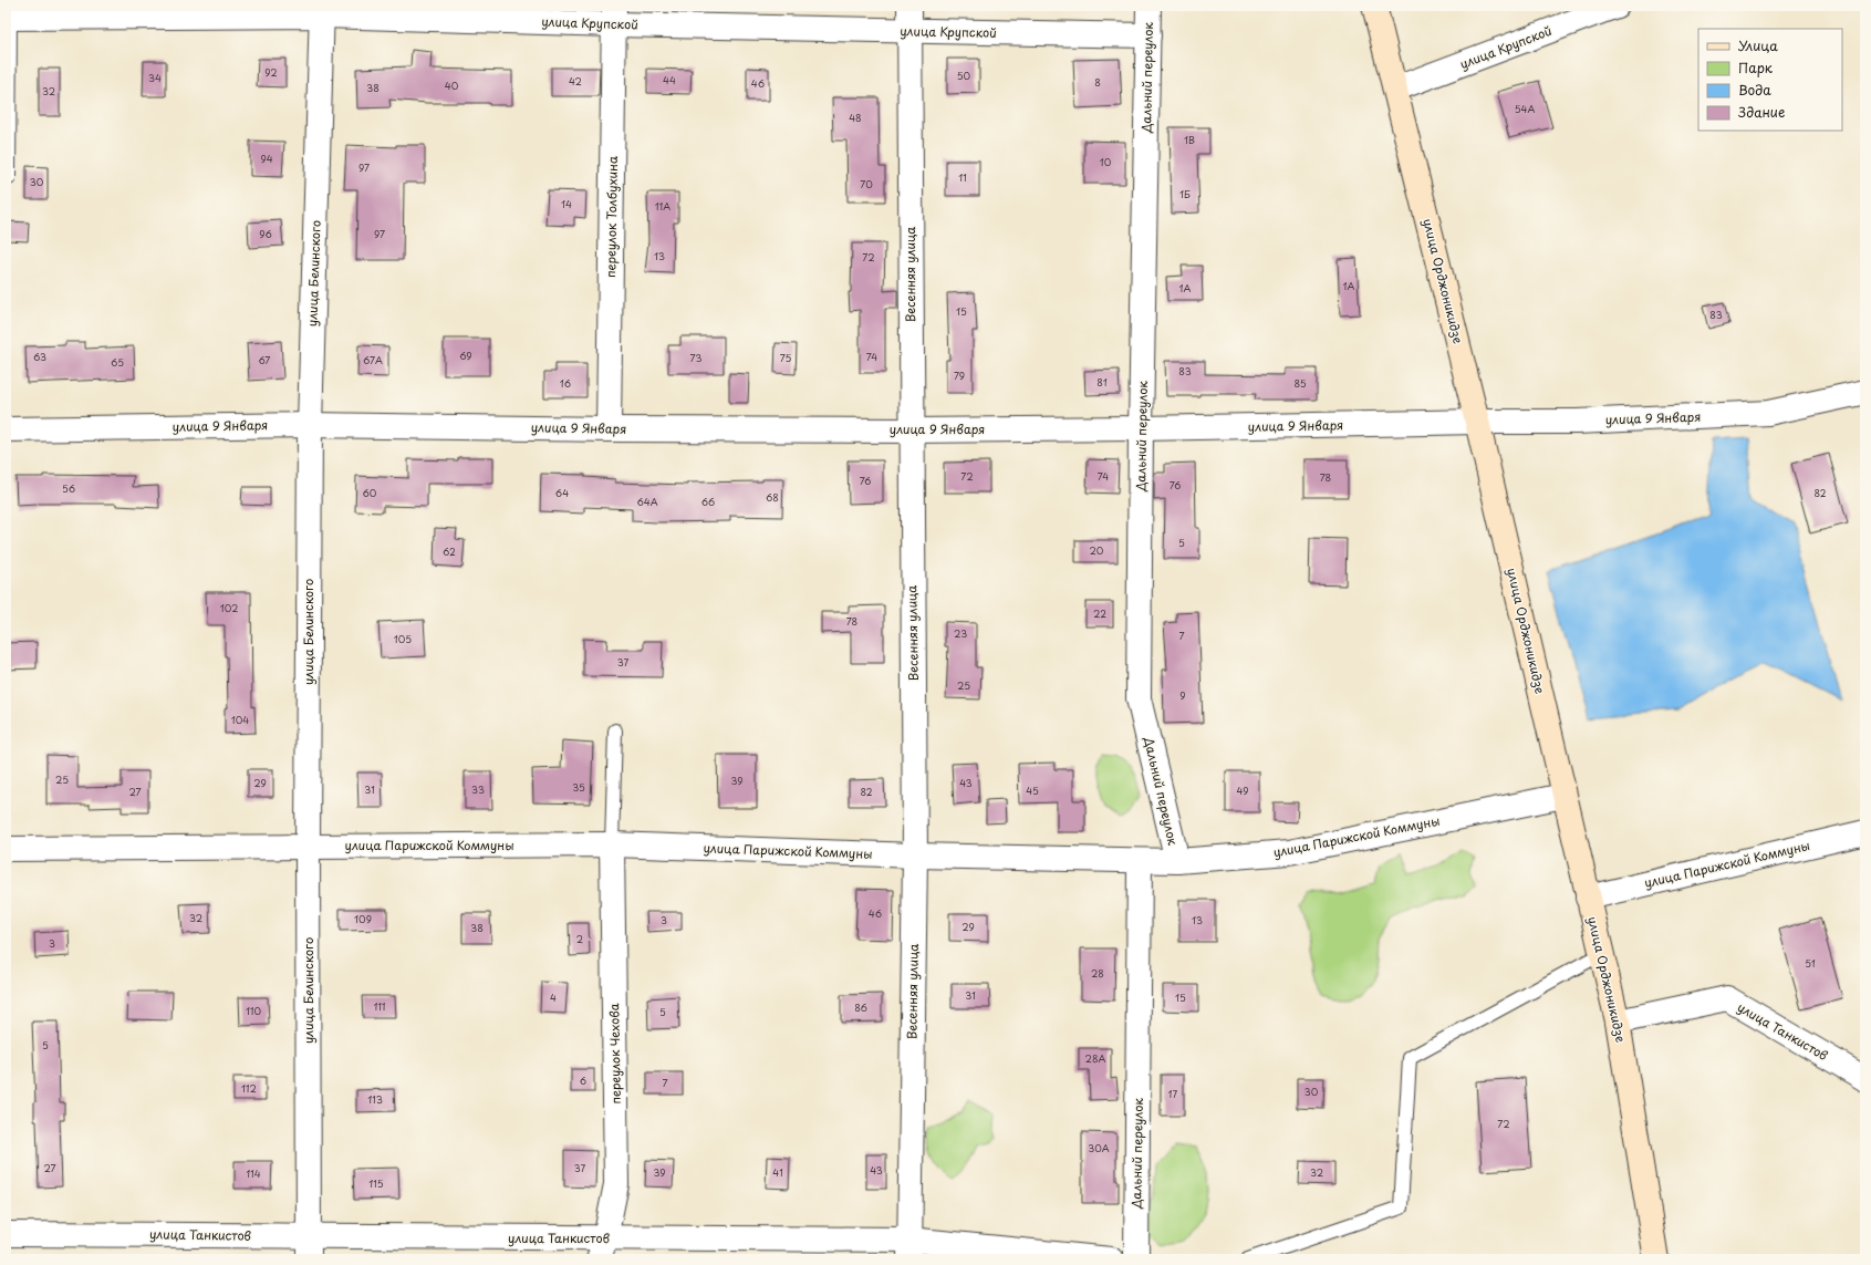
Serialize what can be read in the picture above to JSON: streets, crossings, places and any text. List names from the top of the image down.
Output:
{
  "streets": {
    "main road": ["улица Орджоникидзе"],
    "street": [
      "улица Крупской",
      "Дальний переулок",
      "переулок Толбухина",
      "улица Белинского",
      "Весенняя улица",
      "улица 9 Января",
      "улица Парижской Коммуны",
      "улица Танкистов",
      "переулок Чехова"
    ]
  },
  "crossings": [
    ["улица Крупской", "Дальний переулок"],
    ["улица Крупской", "переулок Толбухина"],
    ["улица Крупской", "улица Белинского"],
    ["улица Крупской", "Весенняя улица"],
    ["улица Крупской", "улица Орджоникидзе"],
    ["Дальний переулок", "улица 9 Января"],
    ["Дальний переулок", "улица Парижской Коммуны"],
    ["переулок Толбухина", "улица 9 Января"],
    ["улица Белинского", "улица 9 Января"],
    ["улица Белинского", "улица Парижской Коммуны"],
    ["улица Белинского", "улица Танкистов"],
    ["Весенняя улица", "улица 9 Января"],
    ["Весенняя улица", "улица Парижской Коммуны"],
    ["Весенняя улица", "улица Танкистов"],
    ["улица Орджоникидзе", "улица 9 Января"],
    ["улица Орджоникидзе", "улица Парижской Коммуны"],
    ["улица Орджоникидзе", "улица Танкистов"],
    ["улица Парижской Коммуны", "переулок Чехова"],
    ["улица Танкистов", "переулок Чехова"]
  ],
  "house_numbers": [
    "92",
    "50",
    "34",
    "44",
    "42",
    "8",
    "46",
    "40",
    "38",
    "32",
    "54А",
    "48",
    "1В",
    "94",
    "10",
    "97",
    "11",
    "30",
    "70",
    "1Б",
    "14",
    "11А",
    "96",
    "97",
    "13",
    "72",
    "1А",
    "1А",
    "15",
    "83",
    "69",
    "63",
    "74",
    "73",
    "75",
    "67",
    "67А",
    "65",
    "83",
    "79",
    "81",
    "16",
    "85",
    "72",
    "74",
    "78",
    "76",
    "76",
    "56",
    "60",
    "64",
    "82",
    "68",
    "64А",
    "66",
    "5",
    "20",
    "62",
    "102",
    "22",
    "78",
    "23",
    "7",
    "105",
    "37",
    "25",
    "9",
    "104",
    "25",
    "39",
    "29",
    "43",
    "35",
    "31",
    "33",
    "45",
    "49",
    "27",
    "82",
    "46",
    "32",
    "109",
    "3",
    "13",
    "29",
    "38",
    "2",
    "3",
    "51",
    "28",
    "31",
    "4",
    "15",
    "111",
    "86",
    "110",
    "5",
    "5",
    "28А",
    "6",
    "7",
    "112",
    "30",
    "17",
    "113",
    "72",
    "30А",
    "27",
    "37",
    "43",
    "39",
    "41",
    "32",
    "114",
    "115"
  ],
  "legend": [
    "Улица",
    "Парк",
    "Вода",
    "Здание"
  ]
}
